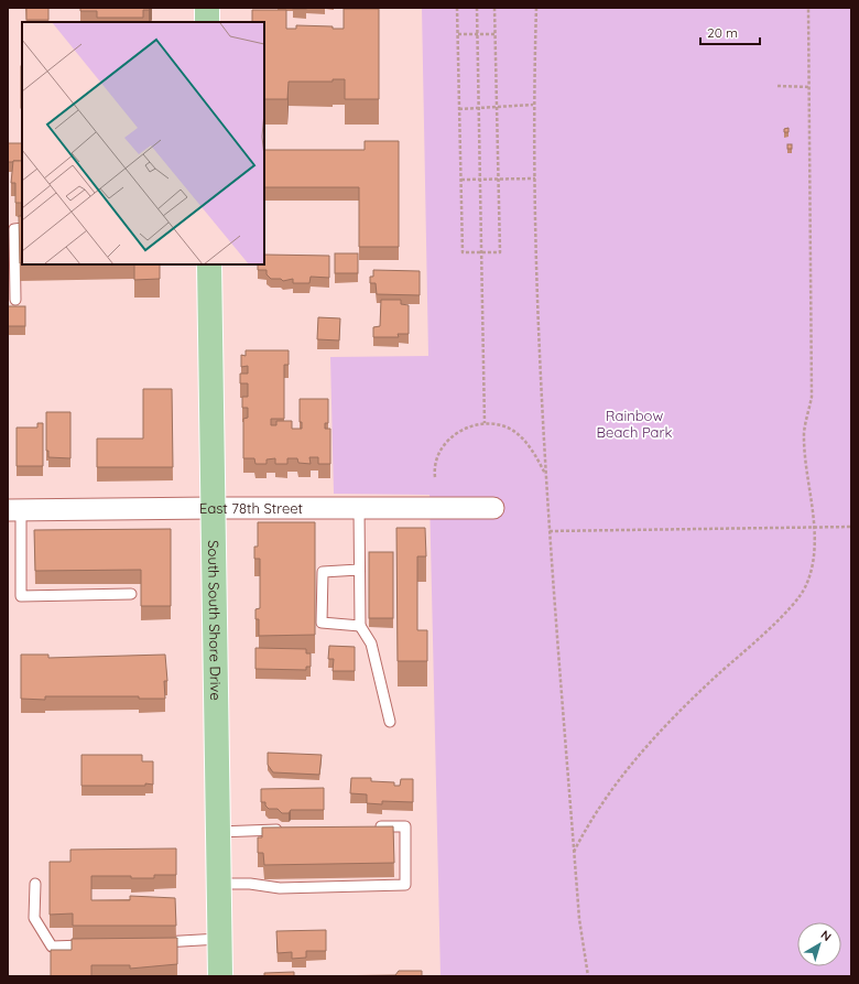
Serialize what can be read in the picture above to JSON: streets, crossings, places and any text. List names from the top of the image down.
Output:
{
  "streets": {
    "main road": ["South South Shore Drive"],
    "street": ["East 78th Street"]
  },
  "crossings": [
    ["East 78th Street", "South South Shore Drive"]
  ],
  "parks": ["Rainbow Beach Park"],
  "scale_bar": "20 m",
  "north": "top right"
}
